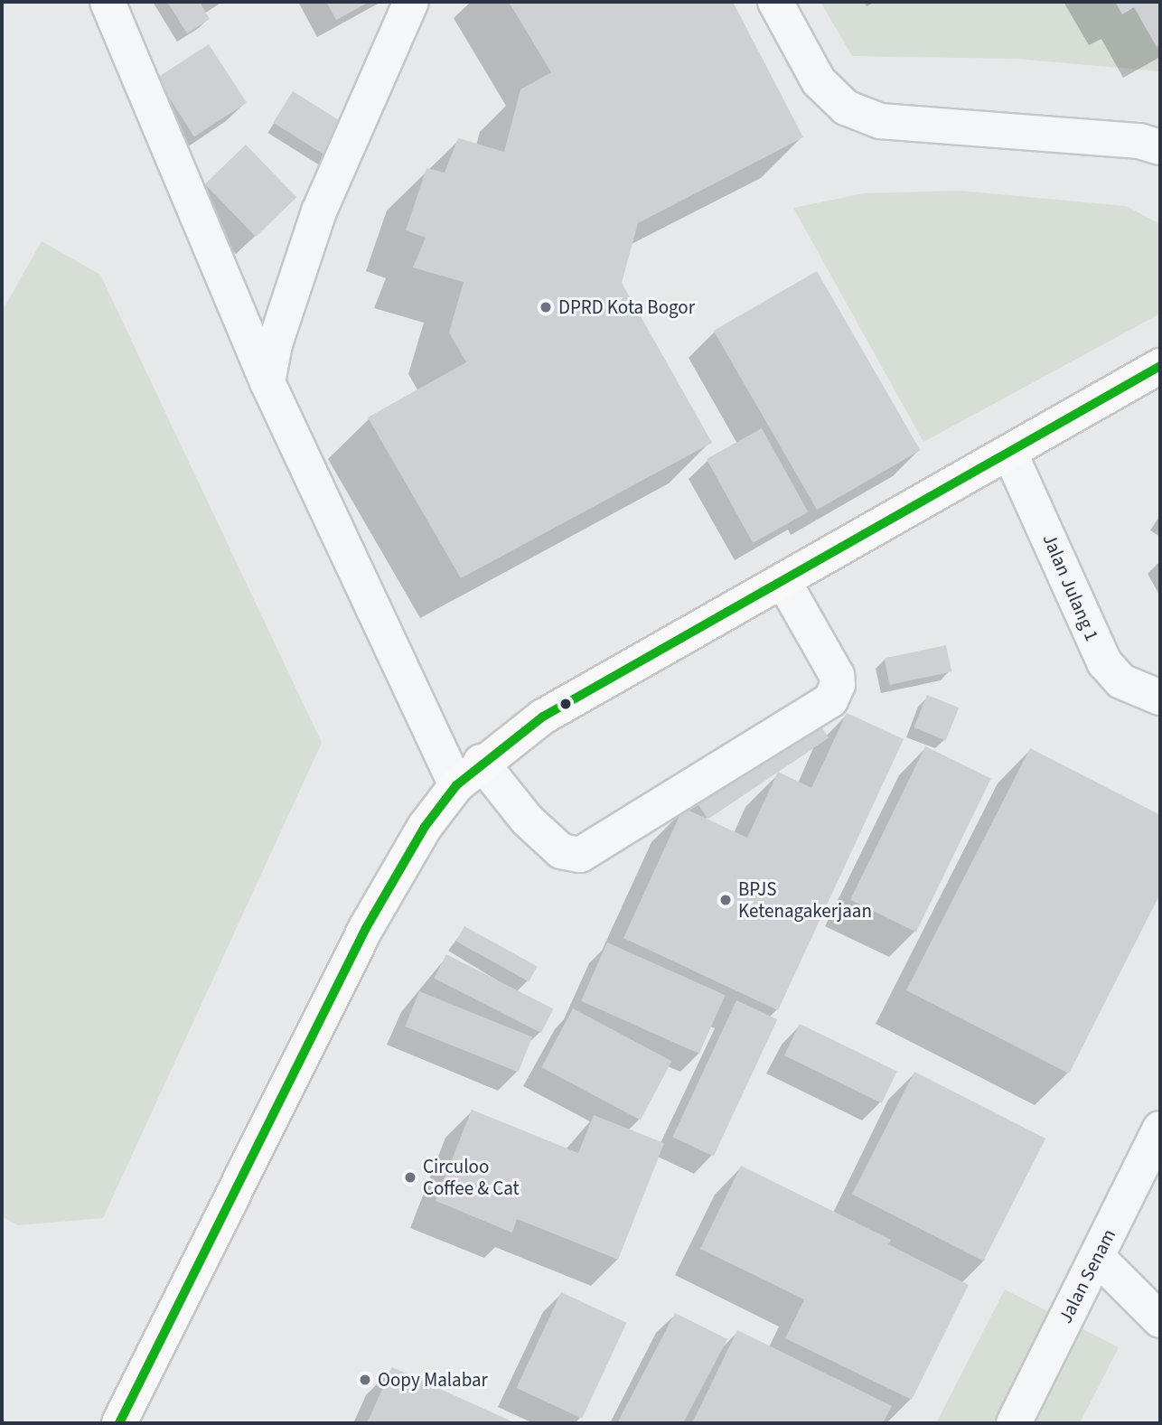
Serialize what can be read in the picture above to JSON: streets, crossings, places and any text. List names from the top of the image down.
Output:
{
  "streets": {
    "street": ["Jalan Julang 1", "Jalan Senam"]
  },
  "places": [
    "DPRD Kota Bogor",
    "BPJS Ketenagakerjaan",
    "Circuloo Coffee & Cat",
    "Oopy Malabar"
  ]
}
